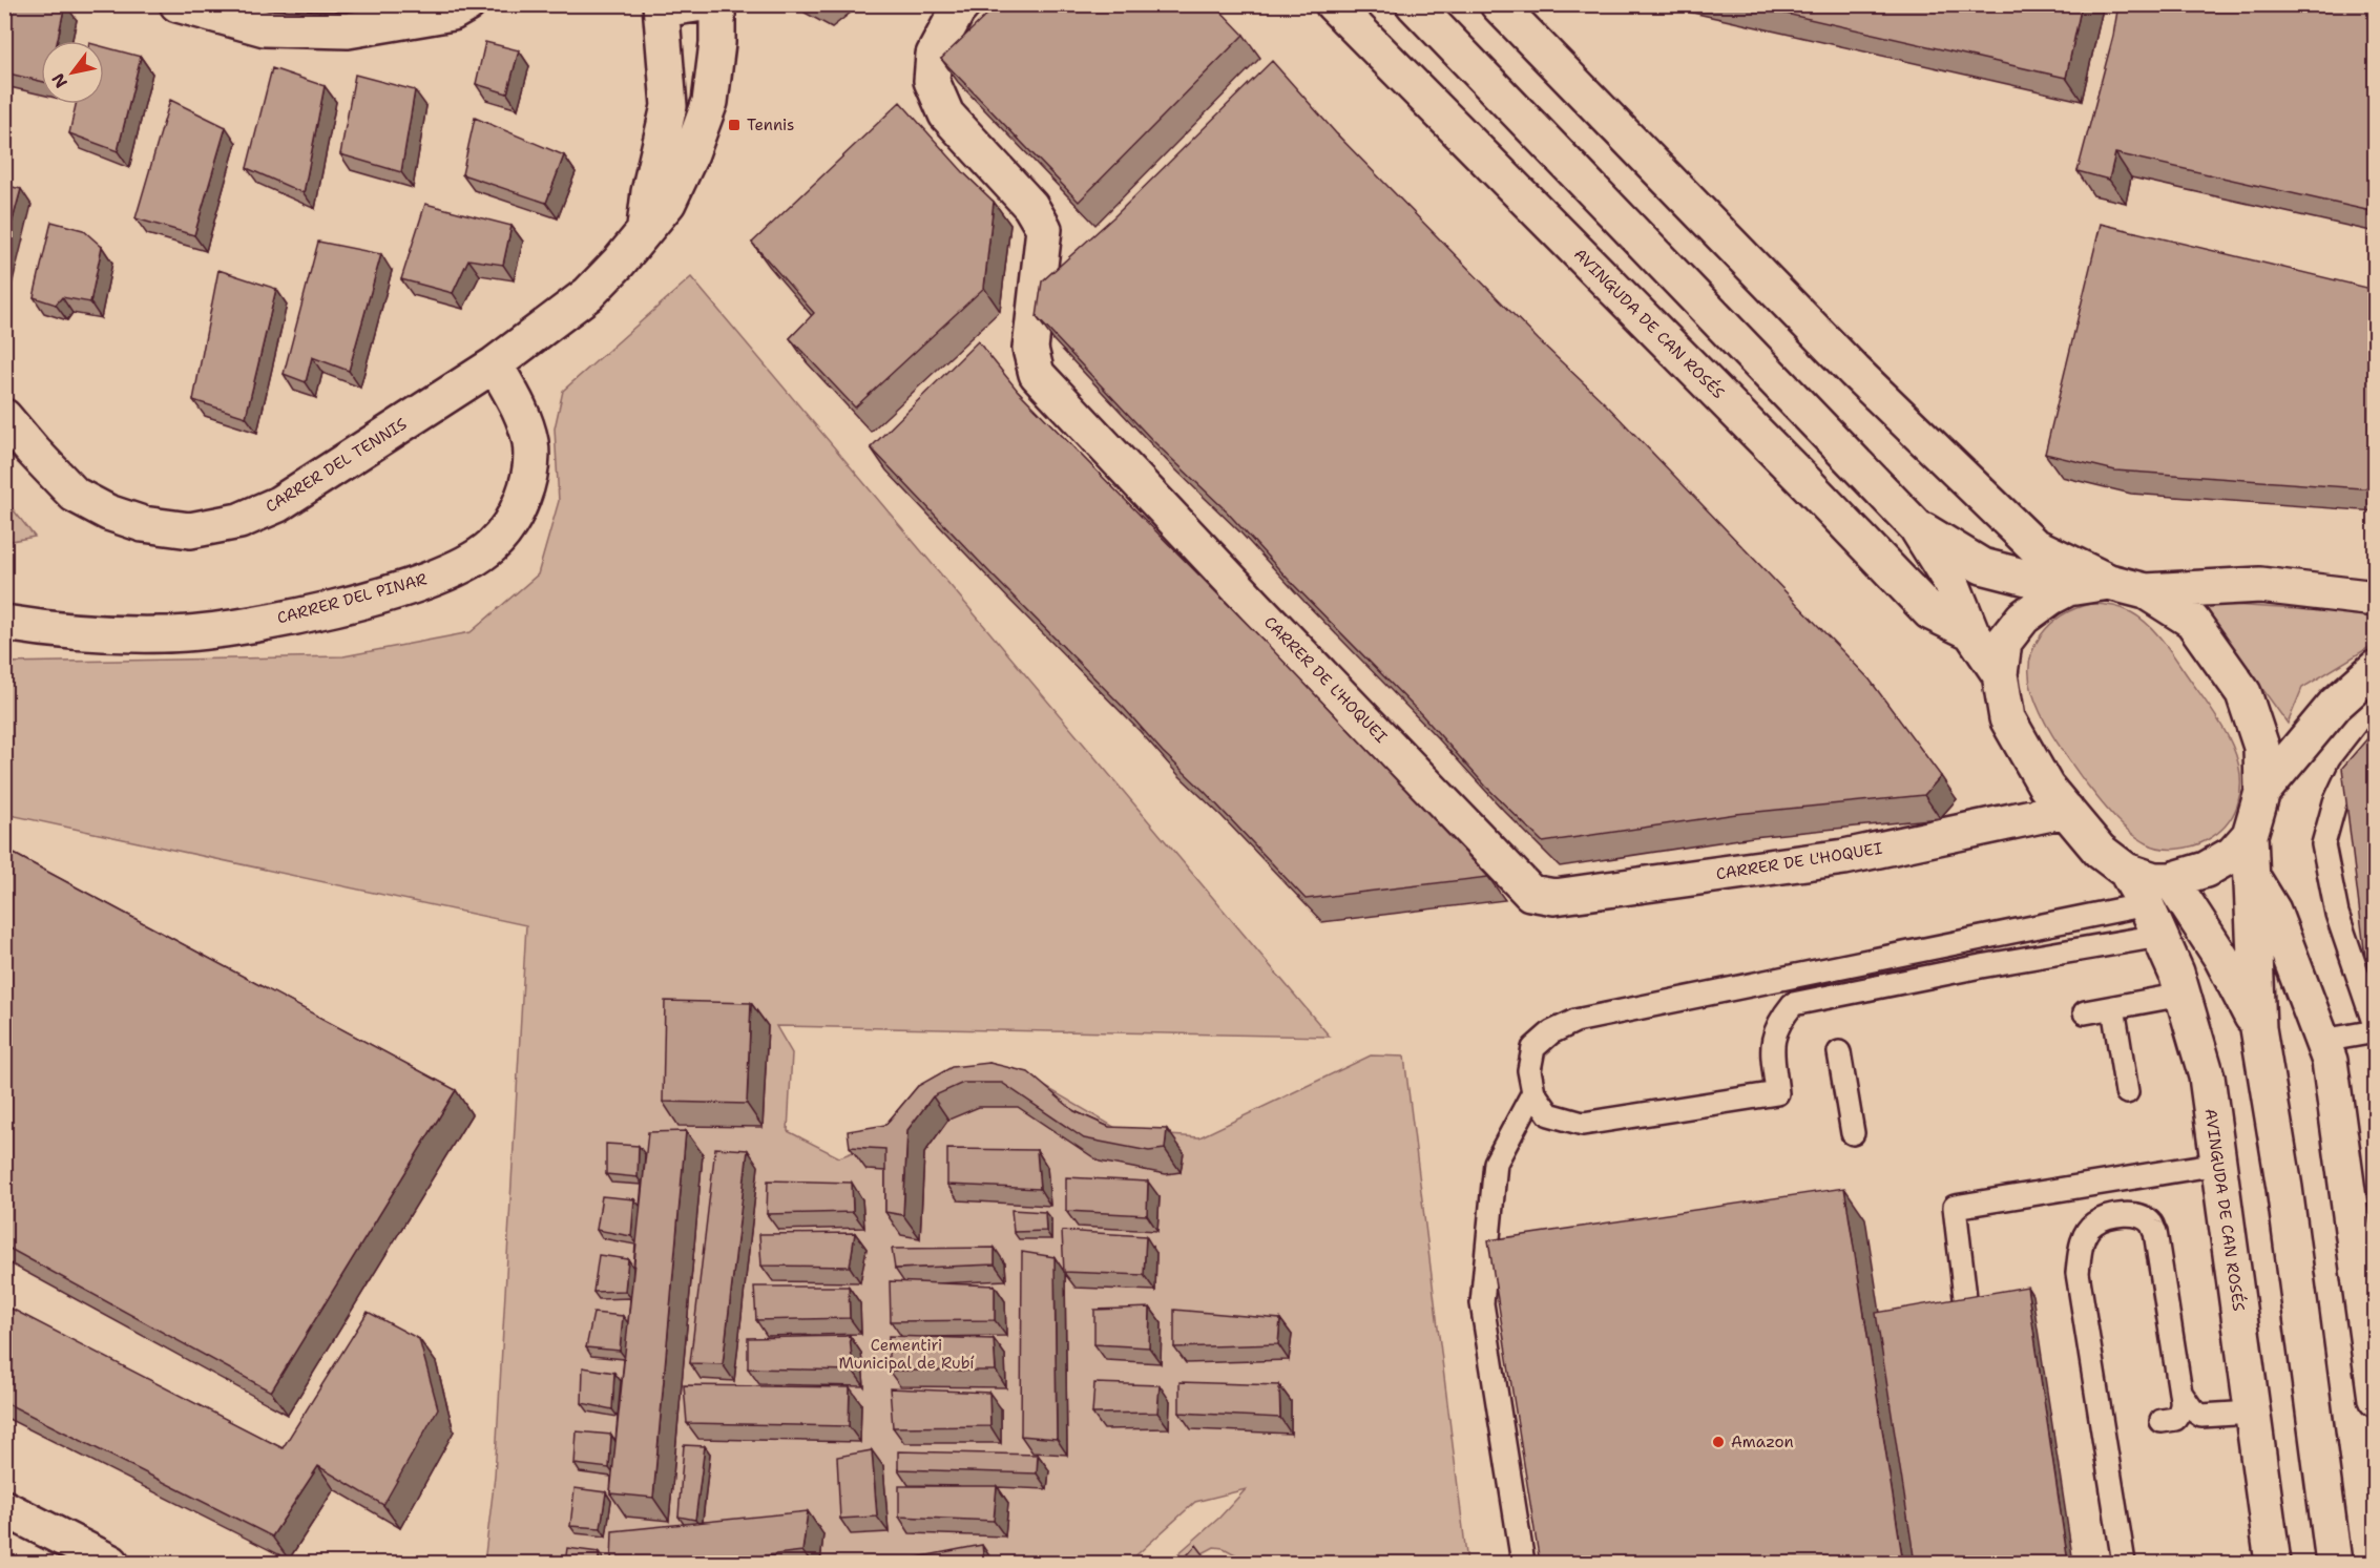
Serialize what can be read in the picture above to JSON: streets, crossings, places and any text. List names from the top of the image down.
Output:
{
  "streets": {
    "street": [
      "AVINGUDA DE CAN ROSÉS",
      "CARRER DEL TENNIS",
      "CARRER DEL PINAR",
      "CARRER DE L'HOQUEI"
    ]
  },
  "crossings": [
    ["CARRER DEL TENNIS", "CARRER DEL PINAR"]
  ],
  "parks": ["Cementiri Municipal de Rubí"],
  "places": {
    "transit": ["Tennis"],
    "other": ["Amazon"]
  },
  "north": "bottom left"
}
